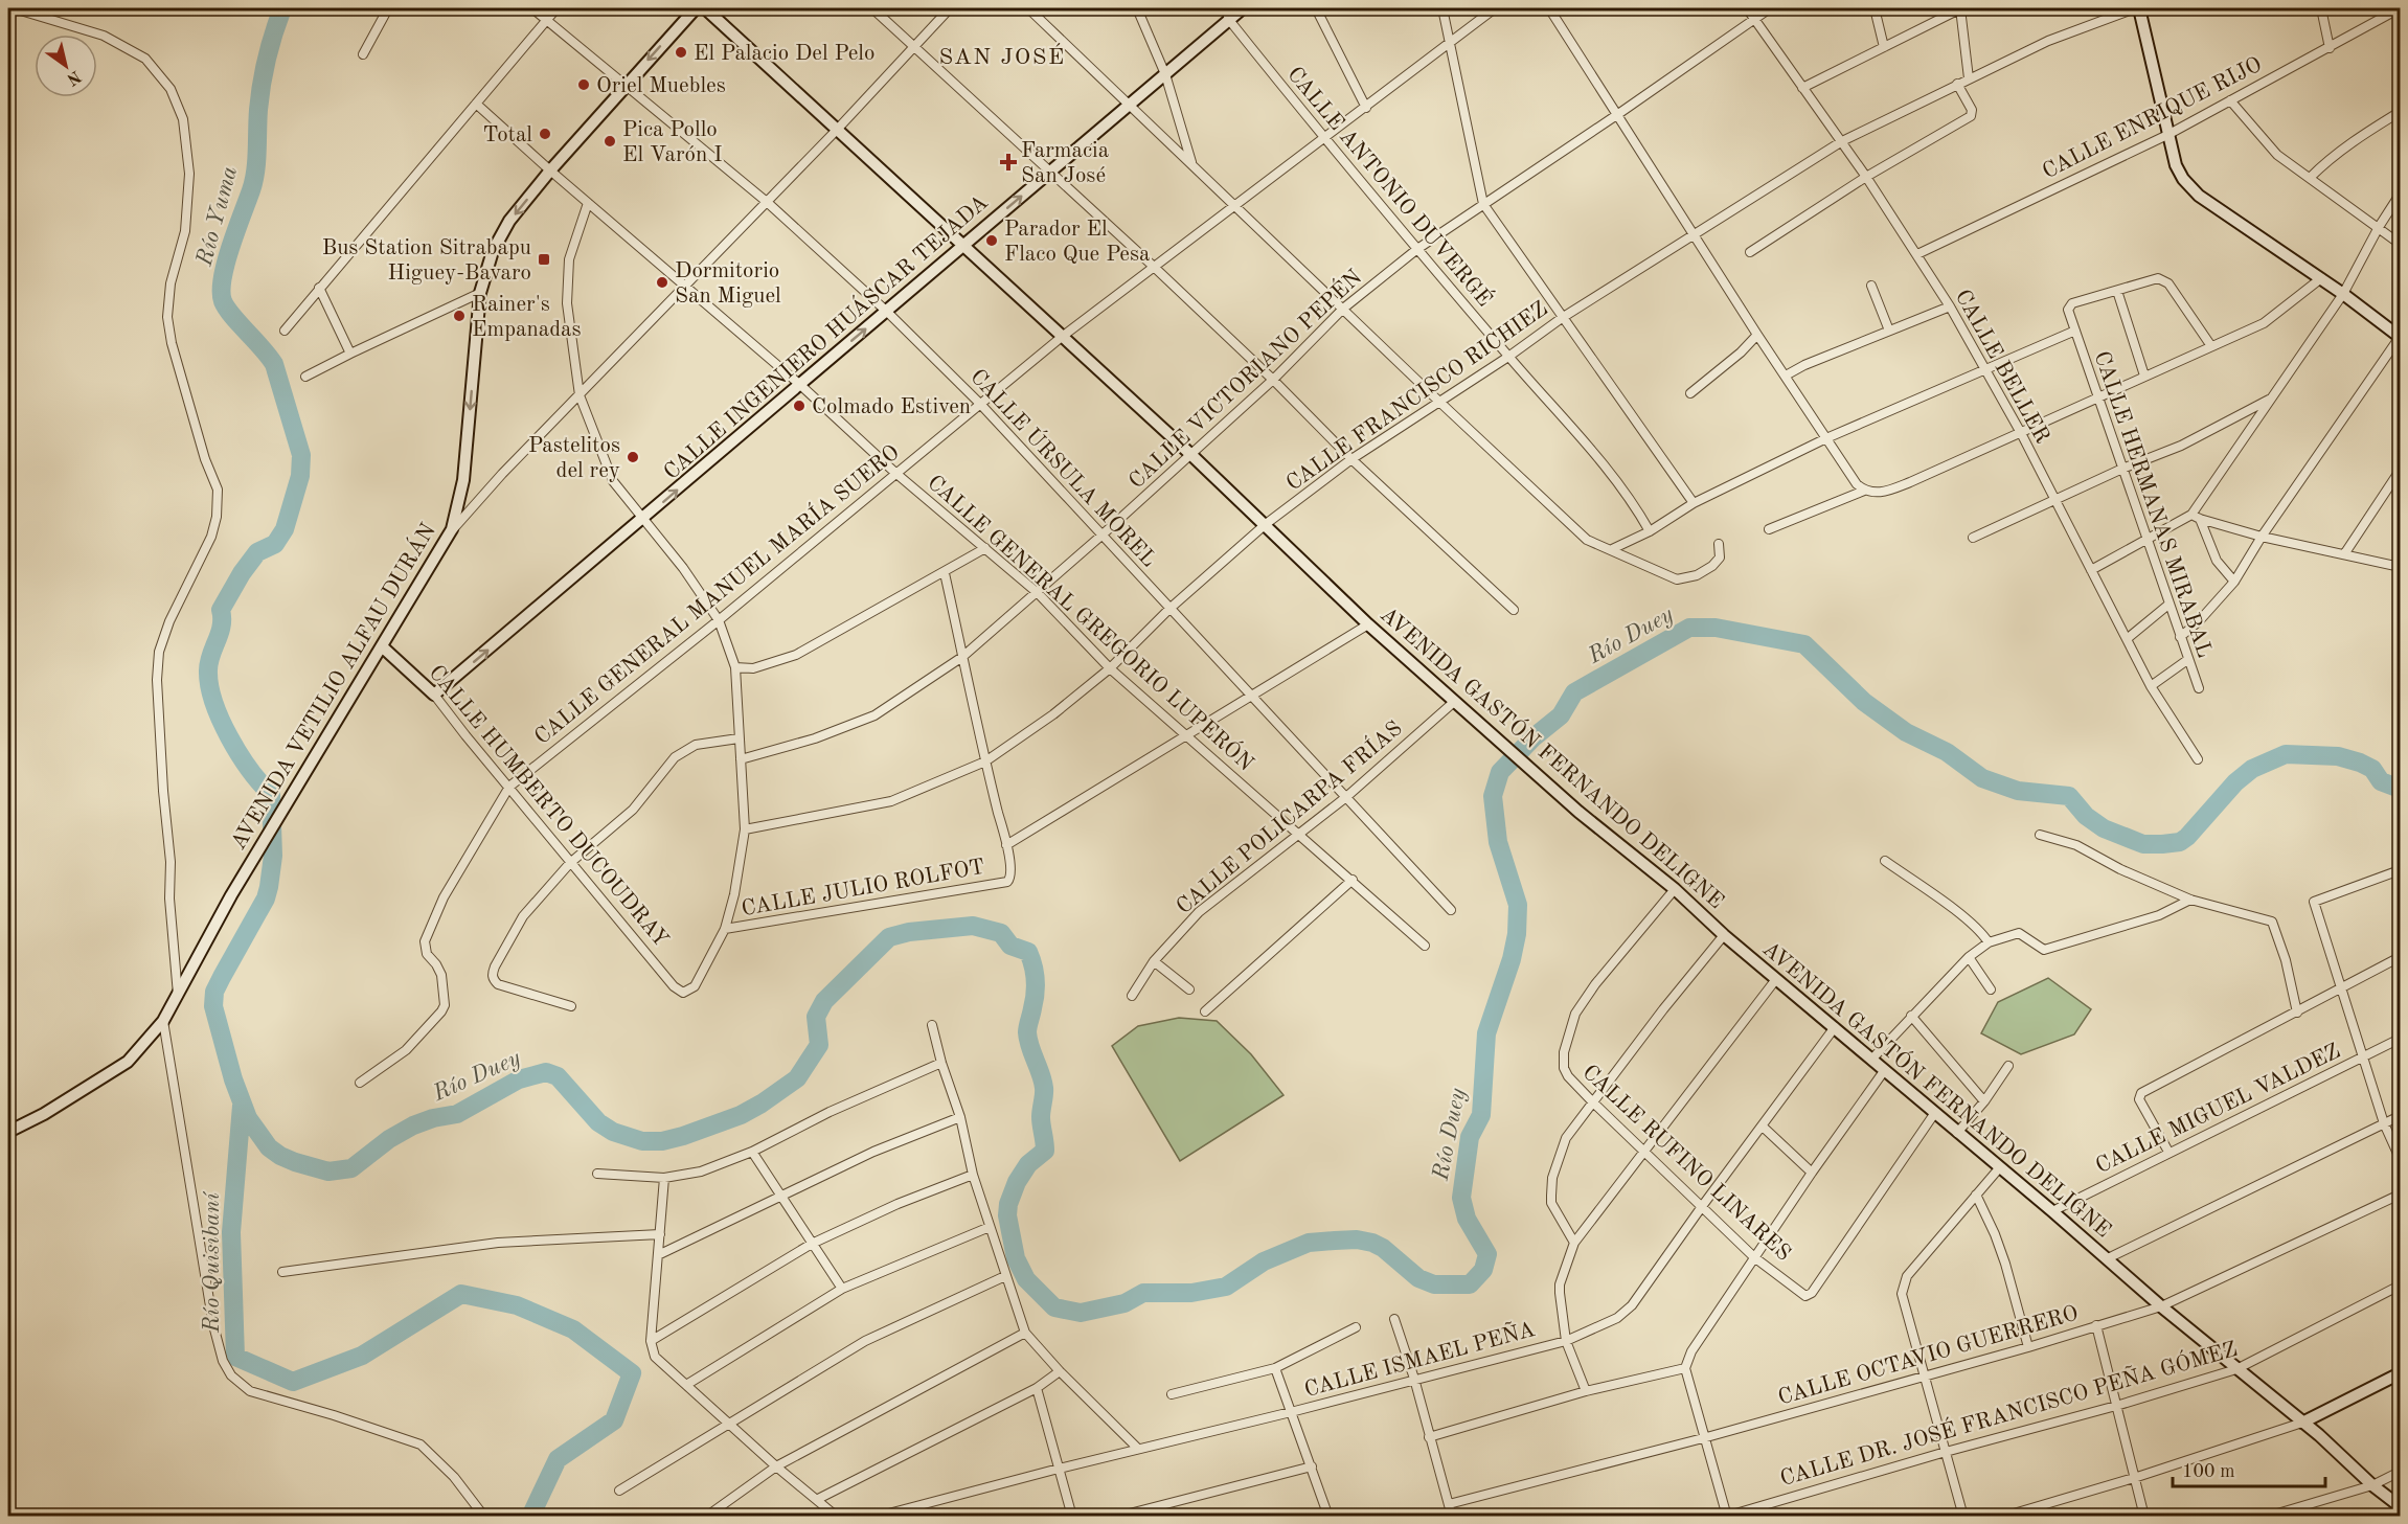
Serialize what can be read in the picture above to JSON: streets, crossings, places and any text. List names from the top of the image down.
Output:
{
  "streets": {
    "main road": [
      "CALLE INGENIERO HUÁSCAR TEJADA",
      "AVENIDA VETILIO ALFAU DURÁN",
      "AVENIDA GASTÓN FERNANDO DELIGNE",
      "CALLE HUMBERTO DUCOUDRAY"
    ],
    "street": [
      "CALLE ENRIQUE RIJO",
      "CALLE ANTONIO DUVERGÉ",
      "CALLE BELLER",
      "CALLE VICTORIANO PEPÉN",
      "CALLE FRANCISCO RICHIEZ",
      "CALLE ÚRSULA MOREL",
      "CALLE HERMANAS MIRABAL",
      "CALLE GENERAL MANUEL MARÍA SUERO",
      "CALLE GENERAL GREGORIO LUPERÓN",
      "CALLE POLICARPA FRÍAS",
      "CALLE JULIO ROLFOT",
      "CALLE MIGUEL VALDEZ",
      "CALLE RUFINO LINARES",
      "CALLE OCTAVIO GUERRERO",
      "CALLE ISMAEL PEÑA",
      "CALLE DR. JOSÉ FRANCISCO PEÑA GÓMEZ"
    ]
  },
  "crossings": [
    ["CALLE ENRIQUE RIJO", "CALLE BELLER"],
    ["CALLE ANTONIO DUVERGÉ", "CALLE INGENIERO HUÁSCAR TEJADA"],
    ["CALLE ANTONIO DUVERGÉ", "CALLE VICTORIANO PEPÉN"],
    ["CALLE ANTONIO DUVERGÉ", "CALLE FRANCISCO RICHIEZ"],
    ["CALLE ANTONIO DUVERGÉ", "CALLE GENERAL MANUEL MARÍA SUERO"],
    ["CALLE INGENIERO HUÁSCAR TEJADA", "CALLE ÚRSULA MOREL"],
    ["CALLE INGENIERO HUÁSCAR TEJADA", "CALLE GENERAL GREGORIO LUPERÓN"],
    ["CALLE INGENIERO HUÁSCAR TEJADA", "AVENIDA GASTÓN FERNANDO DELIGNE"],
    ["CALLE INGENIERO HUÁSCAR TEJADA", "CALLE HUMBERTO DUCOUDRAY"],
    ["CALLE BELLER", "CALLE VICTORIANO PEPÉN"],
    ["CALLE BELLER", "CALLE FRANCISCO RICHIEZ"],
    ["CALLE VICTORIANO PEPÉN", "CALLE ÚRSULA MOREL"],
    ["CALLE VICTORIANO PEPÉN", "CALLE GENERAL GREGORIO LUPERÓN"],
    ["CALLE VICTORIANO PEPÉN", "AVENIDA GASTÓN FERNANDO DELIGNE"],
    ["CALLE FRANCISCO RICHIEZ", "CALLE ÚRSULA MOREL"],
    ["CALLE FRANCISCO RICHIEZ", "CALLE GENERAL GREGORIO LUPERÓN"],
    ["CALLE FRANCISCO RICHIEZ", "AVENIDA GASTÓN FERNANDO DELIGNE"],
    ["CALLE ÚRSULA MOREL", "CALLE GENERAL MANUEL MARÍA SUERO"],
    ["CALLE ÚRSULA MOREL", "AVENIDA VETILIO ALFAU DURÁN"],
    ["CALLE ÚRSULA MOREL", "CALLE POLICARPA FRÍAS"],
    ["CALLE GENERAL MANUEL MARÍA SUERO", "CALLE GENERAL GREGORIO LUPERÓN"],
    ["CALLE GENERAL MANUEL MARÍA SUERO", "AVENIDA GASTÓN FERNANDO DELIGNE"],
    ["CALLE GENERAL MANUEL MARÍA SUERO", "CALLE HUMBERTO DUCOUDRAY"],
    ["CALLE GENERAL GREGORIO LUPERÓN", "AVENIDA VETILIO ALFAU DURÁN"],
    ["CALLE GENERAL GREGORIO LUPERÓN", "CALLE POLICARPA FRÍAS"],
    ["AVENIDA VETILIO ALFAU DURÁN", "CALLE HUMBERTO DUCOUDRAY"],
    ["AVENIDA GASTÓN FERNANDO DELIGNE", "CALLE POLICARPA FRÍAS"],
    ["AVENIDA GASTÓN FERNANDO DELIGNE", "CALLE MIGUEL VALDEZ"],
    ["AVENIDA GASTÓN FERNANDO DELIGNE", "CALLE RUFINO LINARES"],
    ["AVENIDA GASTÓN FERNANDO DELIGNE", "CALLE OCTAVIO GUERRERO"],
    ["AVENIDA GASTÓN FERNANDO DELIGNE", "CALLE ISMAEL PEÑA"],
    ["AVENIDA GASTÓN FERNANDO DELIGNE", "CALLE DR. JOSÉ FRANCISCO PEÑA GÓMEZ"],
    ["CALLE HUMBERTO DUCOUDRAY", "CALLE JULIO ROLFOT"],
    ["CALLE RUFINO LINARES", "CALLE ISMAEL PEÑA"]
  ],
  "one_way": ["CALLE INGENIERO HUÁSCAR TEJADA"],
  "districts": ["SAN JOSÉ"],
  "water": ["Río Yuma", "Río Duey", "Río Quisibaní"],
  "places": {
    "other": [
      "El Palacio Del Pelo",
      "Oriel Muebles",
      "Total",
      "Pica Pollo El Varón I",
      "Parador El Flaco Que Pesa",
      "Dormitorio San Miguel",
      "Rainer's Empanadas",
      "Colmado Estiven",
      "Pastelitos del rey"
    ],
    "health": ["Farmacia San José"],
    "transit": ["Bus Station Sitrabapu Higuey-Bavaro"]
  },
  "scale_bar": "100 m",
  "north": "bottom right"
}
